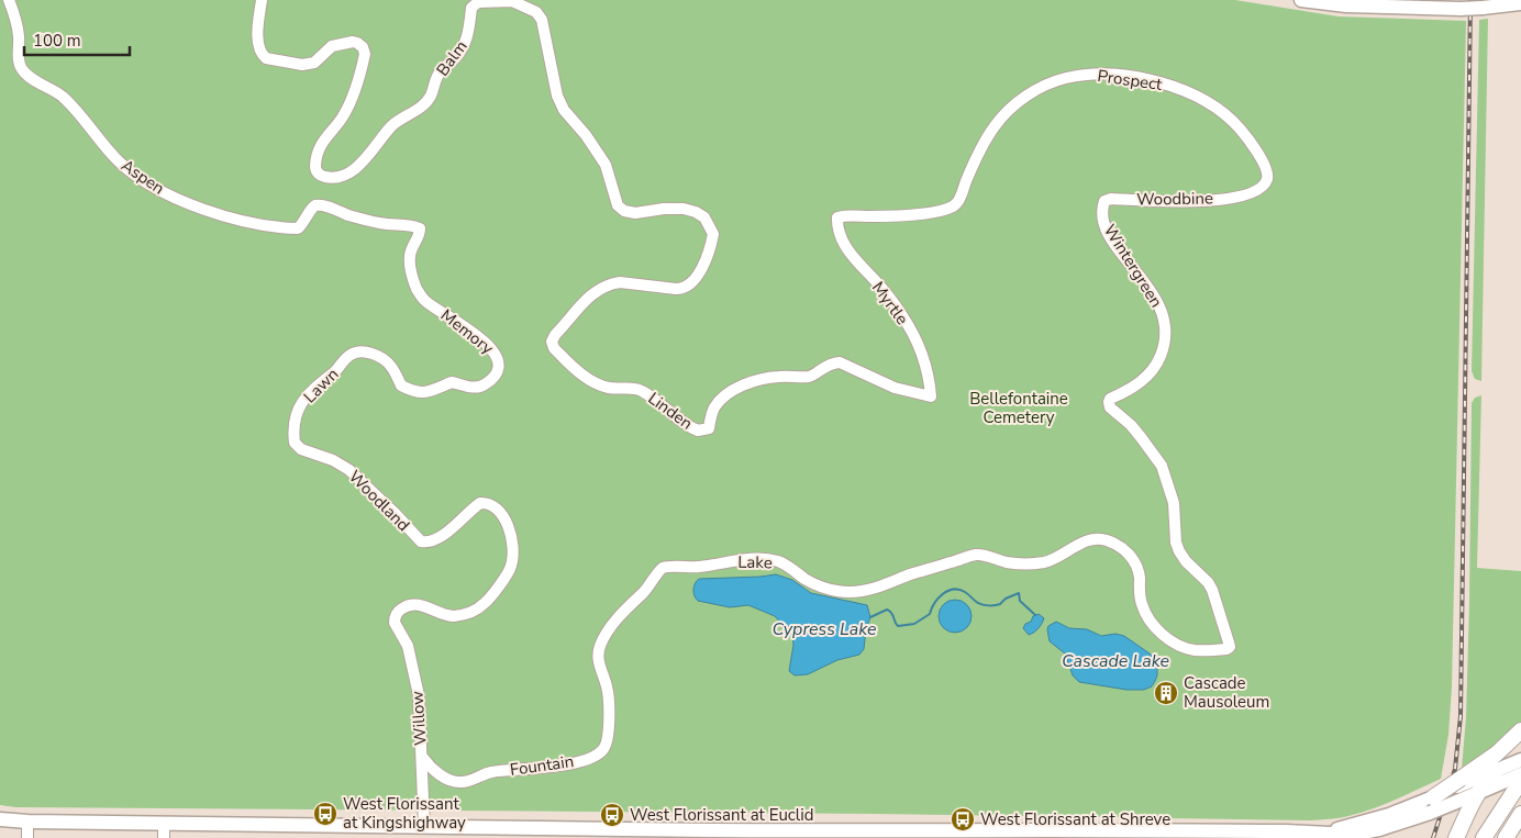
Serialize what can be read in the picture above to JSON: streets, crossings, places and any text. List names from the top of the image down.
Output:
{
  "streets": {
    "street": [
      "Balm",
      "Prospect",
      "Aspen",
      "Woodbine",
      "Wintergreen",
      "Myrtle",
      "Memory",
      "Lawn",
      "Linden",
      "Woodland",
      "Lake",
      "Willow",
      "Fountain"
    ]
  },
  "crossings": [
    ["Balm", "Linden"],
    ["Prospect", "Woodbine"],
    ["Prospect", "Myrtle"],
    ["Aspen", "Memory"],
    ["Woodbine", "Wintergreen"],
    ["Wintergreen", "Lake"],
    ["Myrtle", "Linden"],
    ["Memory", "Lawn"],
    ["Lawn", "Woodland"],
    ["Woodland", "Willow"],
    ["Lake", "Fountain"],
    ["Willow", "Fountain"]
  ],
  "water": ["Cypress Lake", "Cascade Lake"],
  "parks": ["Bellefontaine Cemetery"],
  "places": {
    "building": ["Cascade Mausoleum"],
    "bus stop": ["West Florissant at Kingshighway", "West Florissant at Euclid", "West Florissant at Shreve"]
  },
  "scale_bar": "100 m"
}
